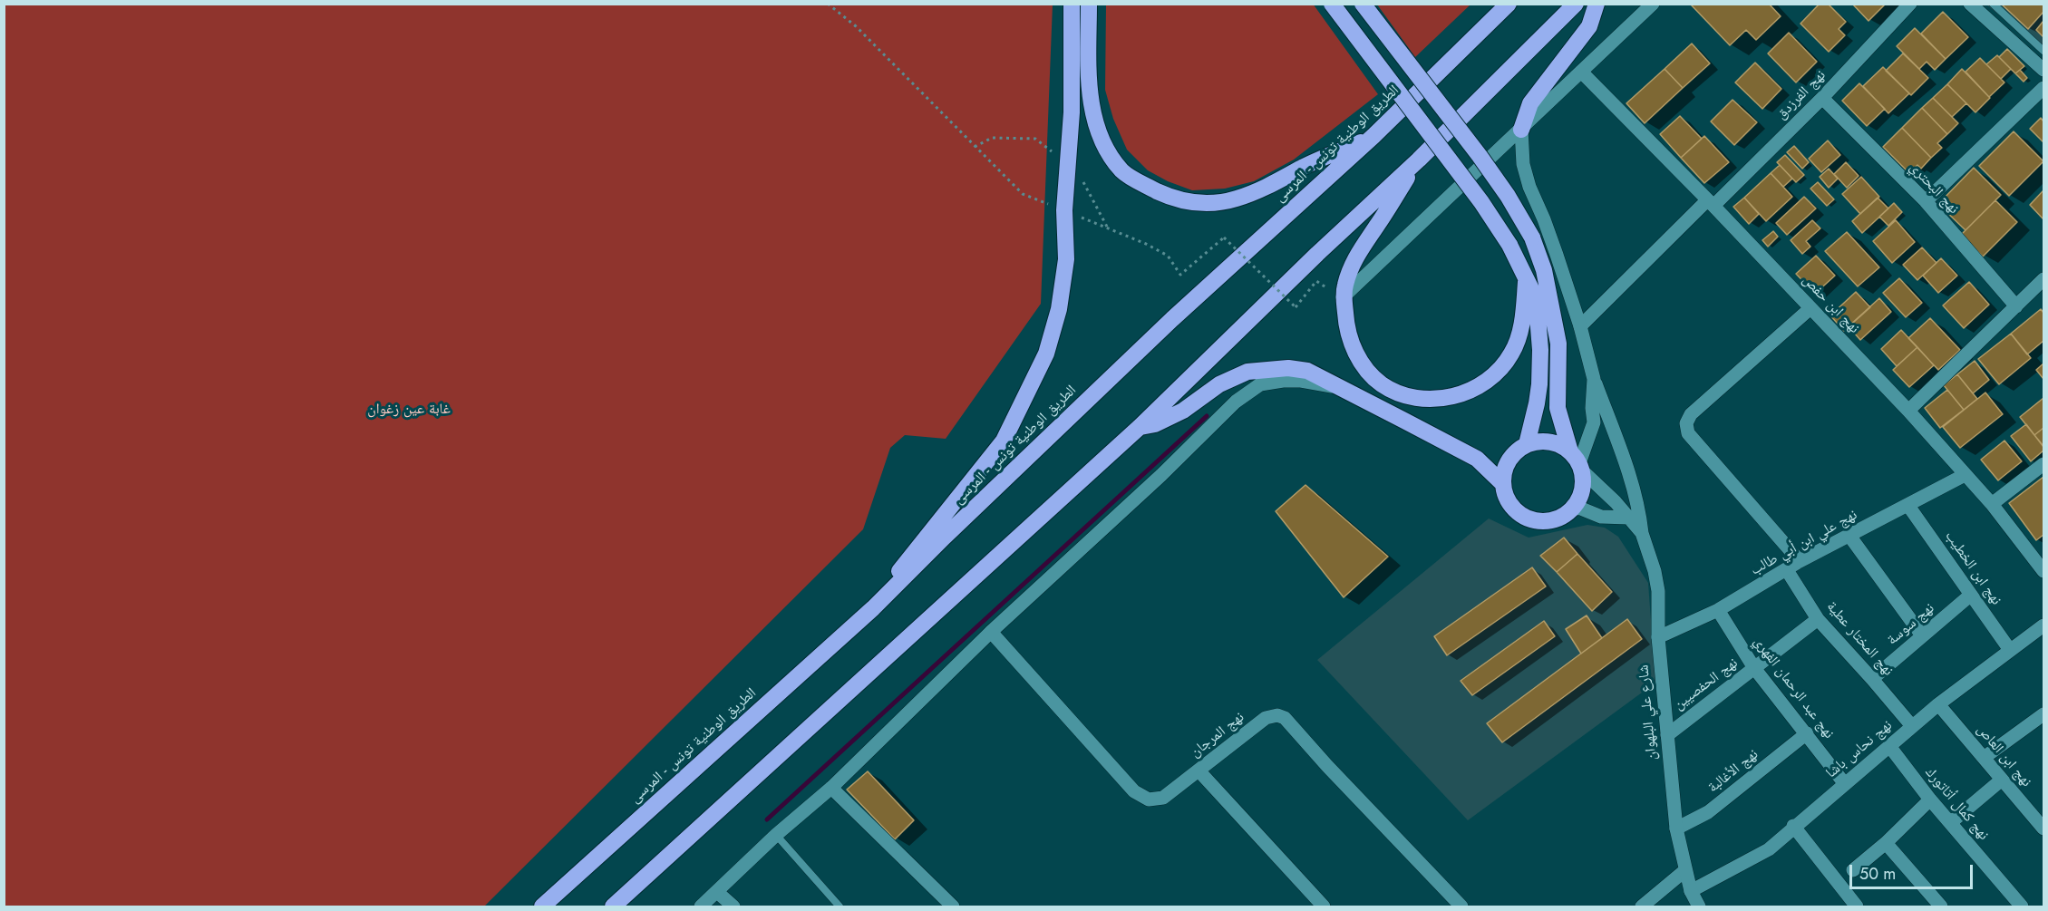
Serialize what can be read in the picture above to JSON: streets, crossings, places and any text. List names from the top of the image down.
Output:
{
  "streets": {
    "highway": ["الطريق الوطنية تونس - المرسى"],
    "street": [
      "نهج الفرزدق",
      "نهج البحتري",
      "نهج ابن حفص",
      "نهج علي ابن أبي طالب",
      "نهج ابن الخطيب",
      "نهج سوسة",
      "نهج المختار عطية",
      "نهج الحفصيين",
      "نهج عبد الرحمان الفهري",
      "شارع علي البلهوان",
      "نهج المرجان",
      "نهج نحاس باشا",
      "نهج ابن العاص",
      "نهج الأغالبة",
      "نهج كمال أتاتورك"
    ]
  },
  "crossings": [
    ["نهج الفرزدق", "نهج البحتري"],
    ["نهج الفرزدق", "نهج ابن حفص"],
    ["نهج ابن حفص", "نهج علي ابن أبي طالب"],
    ["نهج علي ابن أبي طالب", "نهج ابن الخطيب"],
    ["نهج علي ابن أبي طالب", "نهج المختار عطية"],
    ["نهج علي ابن أبي طالب", "نهج عبد الرحمان الفهري"],
    ["نهج علي ابن أبي طالب", "شارع علي البلهوان"],
    ["نهج ابن الخطيب", "نهج سوسة"],
    ["نهج ابن الخطيب", "نهج نحاس باشا"],
    ["نهج سوسة", "نهج المختار عطية"],
    ["نهج المختار عطية", "نهج الحفصيين"],
    ["نهج المختار عطية", "نهج نحاس باشا"],
    ["نهج الحفصيين", "نهج عبد الرحمان الفهري"],
    ["نهج الحفصيين", "شارع علي البلهوان"],
    ["نهج عبد الرحمان الفهري", "نهج نحاس باشا"],
    ["نهج عبد الرحمان الفهري", "نهج الأغالبة"],
    ["شارع علي البلهوان", "نهج نحاس باشا"],
    ["شارع علي البلهوان", "نهج الأغالبة"],
    ["نهج نحاس باشا", "نهج ابن العاص"],
    ["نهج نحاس باشا", "نهج كمال أتاتورك"]
  ],
  "parks": ["غابة عين زغوان"],
  "scale_bar": "50 m"
}
